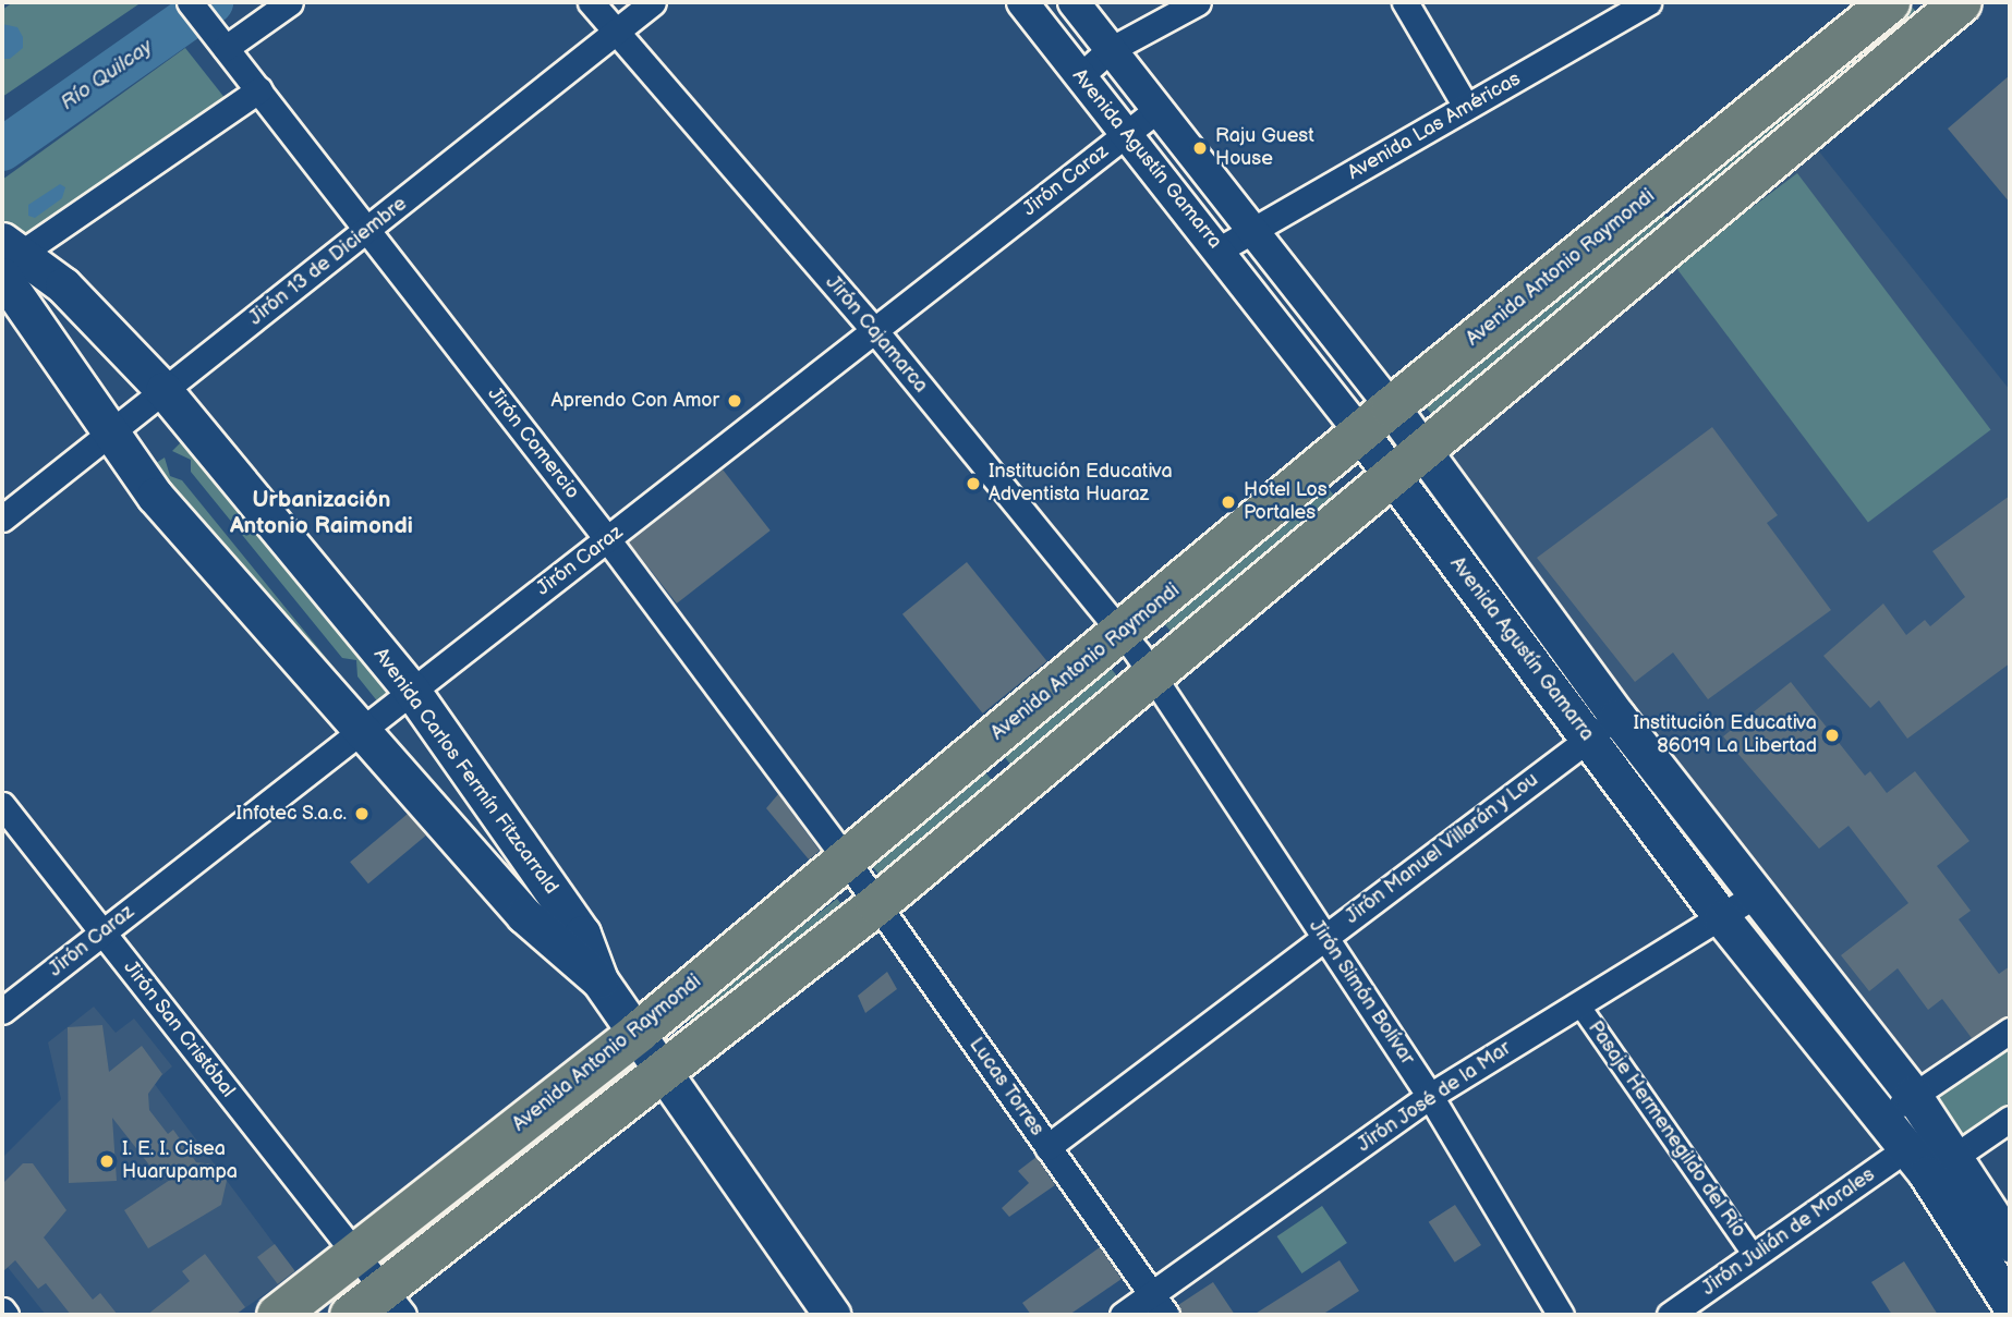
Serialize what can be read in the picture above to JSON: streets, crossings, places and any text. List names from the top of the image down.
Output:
{
  "streets": {
    "main road": ["Avenida Agustín Gamarra", "Avenida Antonio Raymondi", "Avenida Carlos Fermín Fitzcarrald"],
    "street": [
      "Avenida Las Américas",
      "Jirón Caraz",
      "Jirón 13 de Diciembre",
      "Jirón Cajamarca",
      "Jirón Comercio",
      "Jirón Manuel Villarán y Lou",
      "Jirón Simón Bolívar",
      "Jirón San Cristóbal",
      "Lucas Torres",
      "Jirón José de la Mar",
      "Pasaje Hermenegildo del Río",
      "Jirón Julián de Morales"
    ]
  },
  "crossings": [
    ["Avenida Las Américas", "Avenida Agustín Gamarra"],
    ["Avenida Agustín Gamarra", "Jirón Caraz"],
    ["Avenida Agustín Gamarra", "Avenida Antonio Raymondi"],
    ["Avenida Agustín Gamarra", "Jirón Manuel Villarán y Lou"],
    ["Avenida Agustín Gamarra", "Jirón José de la Mar"],
    ["Avenida Agustín Gamarra", "Jirón Julián de Morales"],
    ["Jirón Caraz", "Jirón Cajamarca"],
    ["Jirón Caraz", "Jirón Comercio"],
    ["Jirón Caraz", "Avenida Carlos Fermín Fitzcarrald"],
    ["Jirón Caraz", "Jirón San Cristóbal"],
    ["Jirón 13 de Diciembre", "Jirón Cajamarca"],
    ["Jirón 13 de Diciembre", "Jirón Comercio"],
    ["Jirón 13 de Diciembre", "Avenida Carlos Fermín Fitzcarrald"],
    ["Avenida Antonio Raymondi", "Jirón Cajamarca"],
    ["Avenida Antonio Raymondi", "Jirón Comercio"],
    ["Avenida Antonio Raymondi", "Avenida Carlos Fermín Fitzcarrald"],
    ["Avenida Antonio Raymondi", "Jirón San Cristóbal"],
    ["Avenida Antonio Raymondi", "Lucas Torres"],
    ["Jirón Cajamarca", "Jirón Simón Bolívar"],
    ["Jirón Comercio", "Lucas Torres"],
    ["Jirón Manuel Villarán y Lou", "Jirón Simón Bolívar"],
    ["Jirón Manuel Villarán y Lou", "Lucas Torres"],
    ["Jirón Simón Bolívar", "Jirón José de la Mar"],
    ["Lucas Torres", "Jirón José de la Mar"],
    ["Jirón José de la Mar", "Pasaje Hermenegildo del Río"],
    ["Pasaje Hermenegildo del Río", "Jirón Julián de Morales"]
  ],
  "districts": ["Urbanización Antonio Raimondi"],
  "water": ["Río Quilcay"],
  "places": [
    "Raju Guest House",
    "Aprendo Con Amor",
    "Institución Educativa Adventista Huaraz",
    "Hotel Los Portales",
    "Institución Educativa 86019 La Libertad",
    "Infotec S.a.c.",
    "I. E. I. Cisea Huarupampa"
  ]
}
